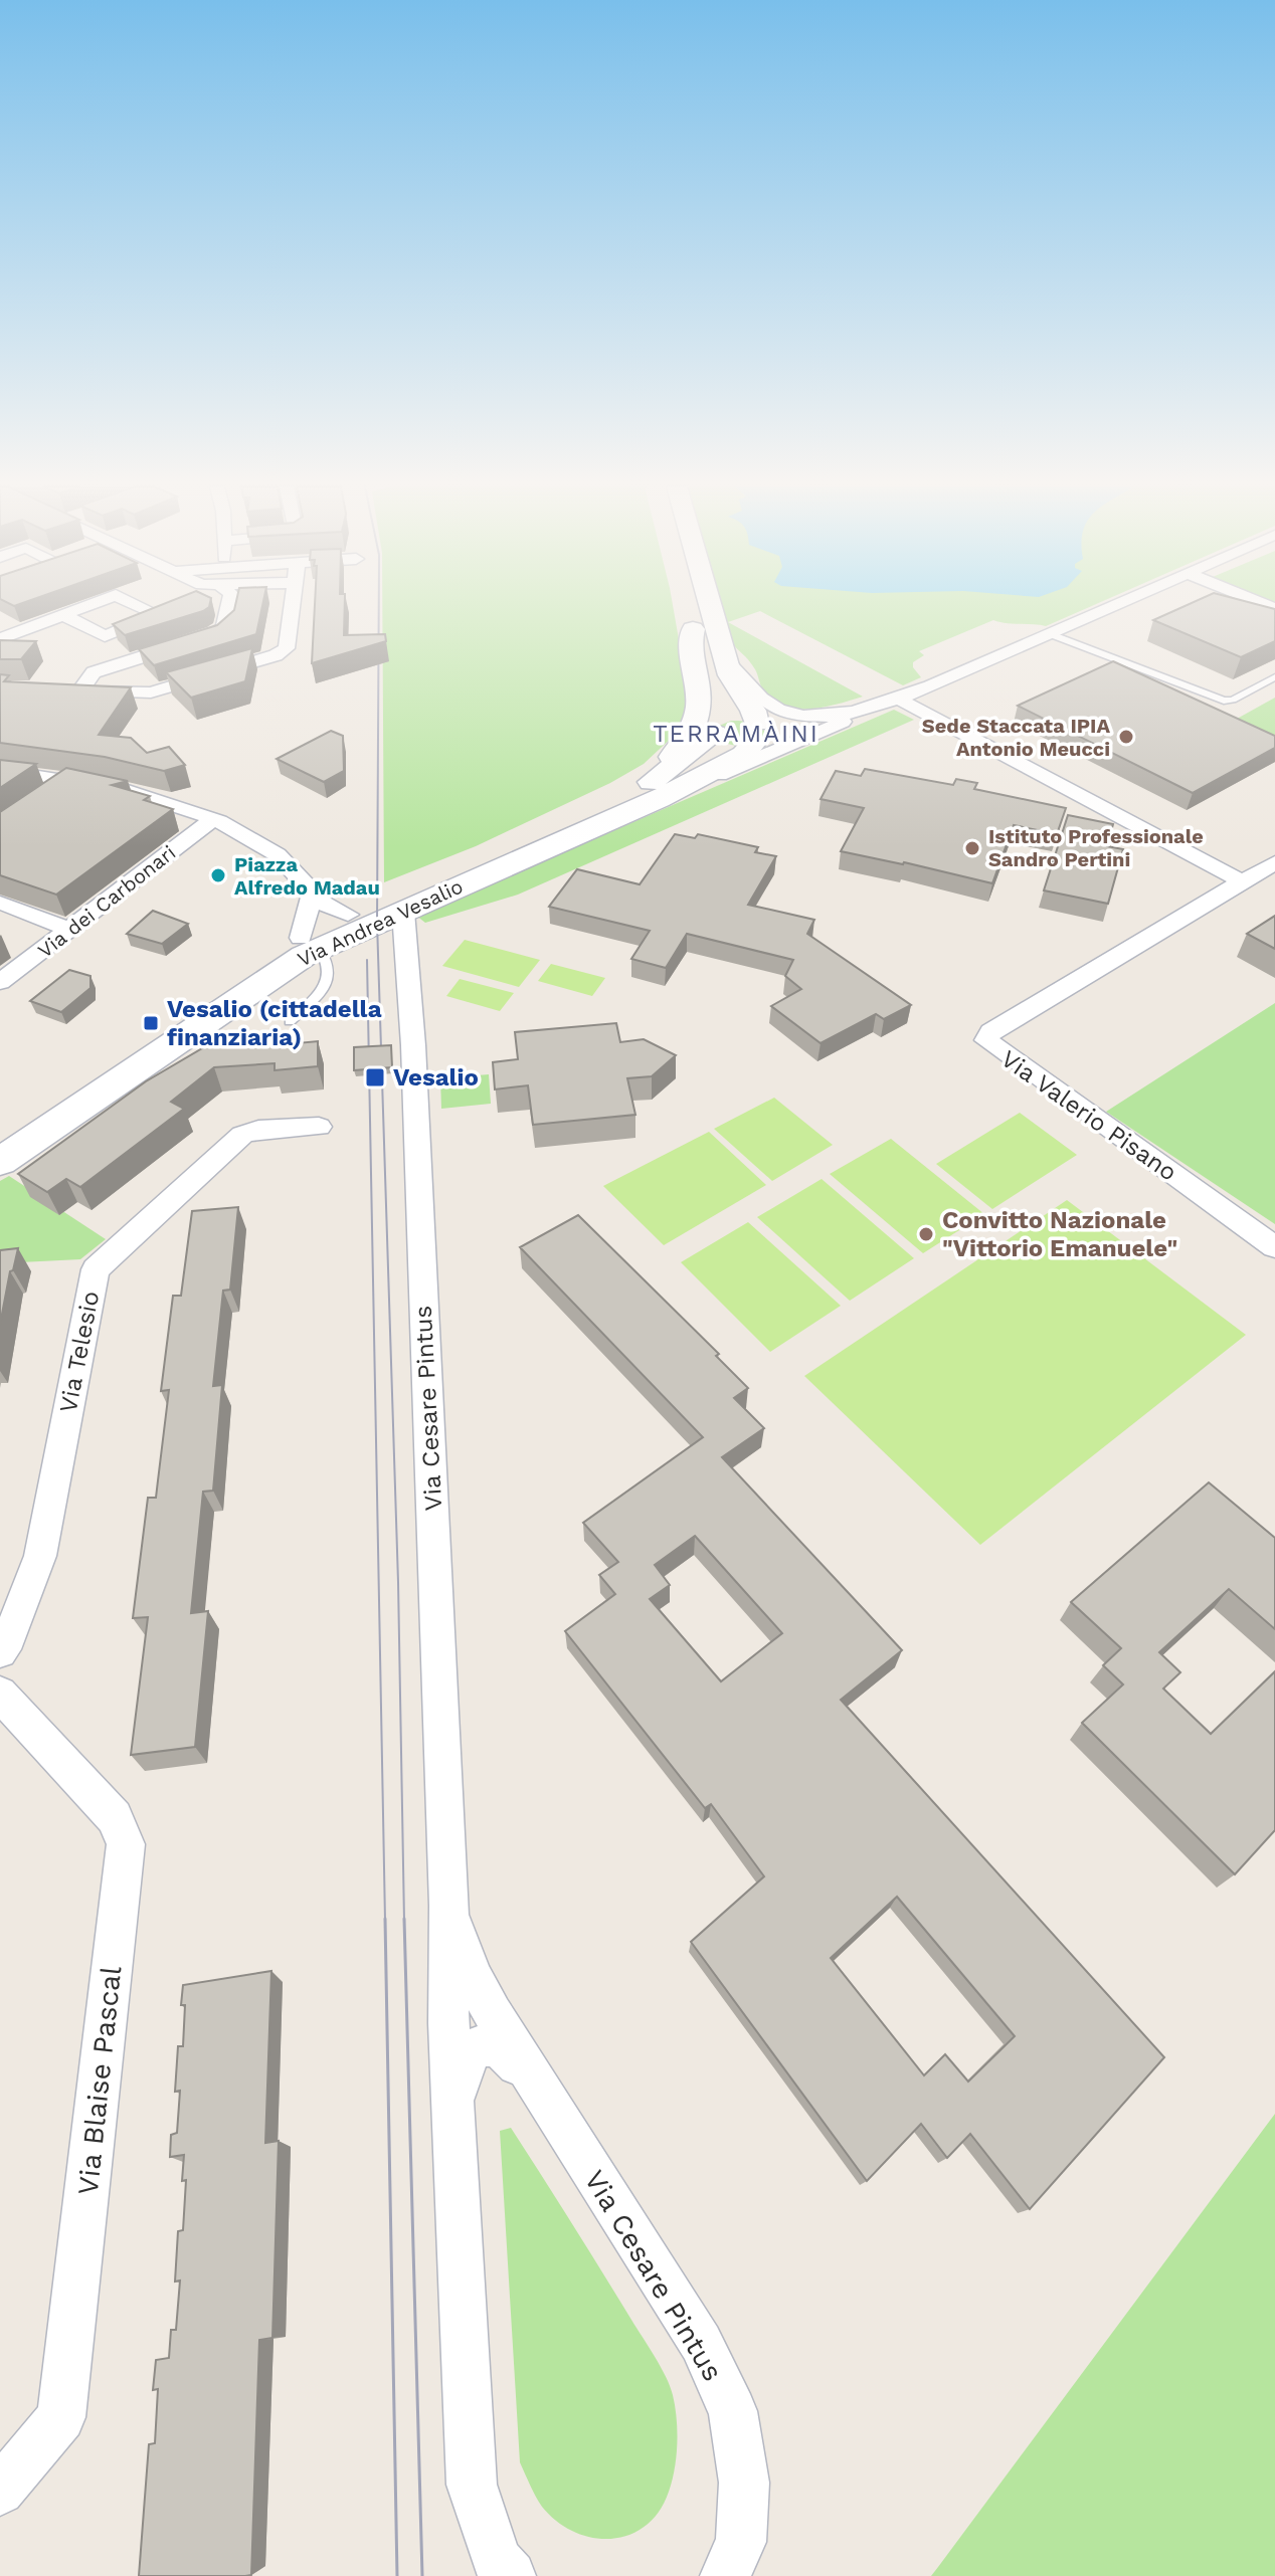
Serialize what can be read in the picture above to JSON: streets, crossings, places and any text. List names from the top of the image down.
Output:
{
  "streets": {
    "main road": ["Via Andrea Vesalio"],
    "street": [
      "Via dei Carbonari",
      "Via Valerio Pisano",
      "Via Telesio",
      "Via Cesare Pintus",
      "Via Blaise Pascal"
    ]
  },
  "crossings": [
    ["Via Andrea Vesalio", "Via Cesare Pintus"]
  ],
  "districts": ["TERRAMÀINI"],
  "places": {
    "other": [
      "Sede Staccata IPIA Antonio Meucci",
      "Istituto Professionale Sandro Pertini",
      "Piazza Alfredo Madau",
      "Convitto Nazionale \"Vittorio Emanuele\""
    ],
    "transit": ["Vesalio (cittadella finanziaria)", "Vesalio"]
  }
}
